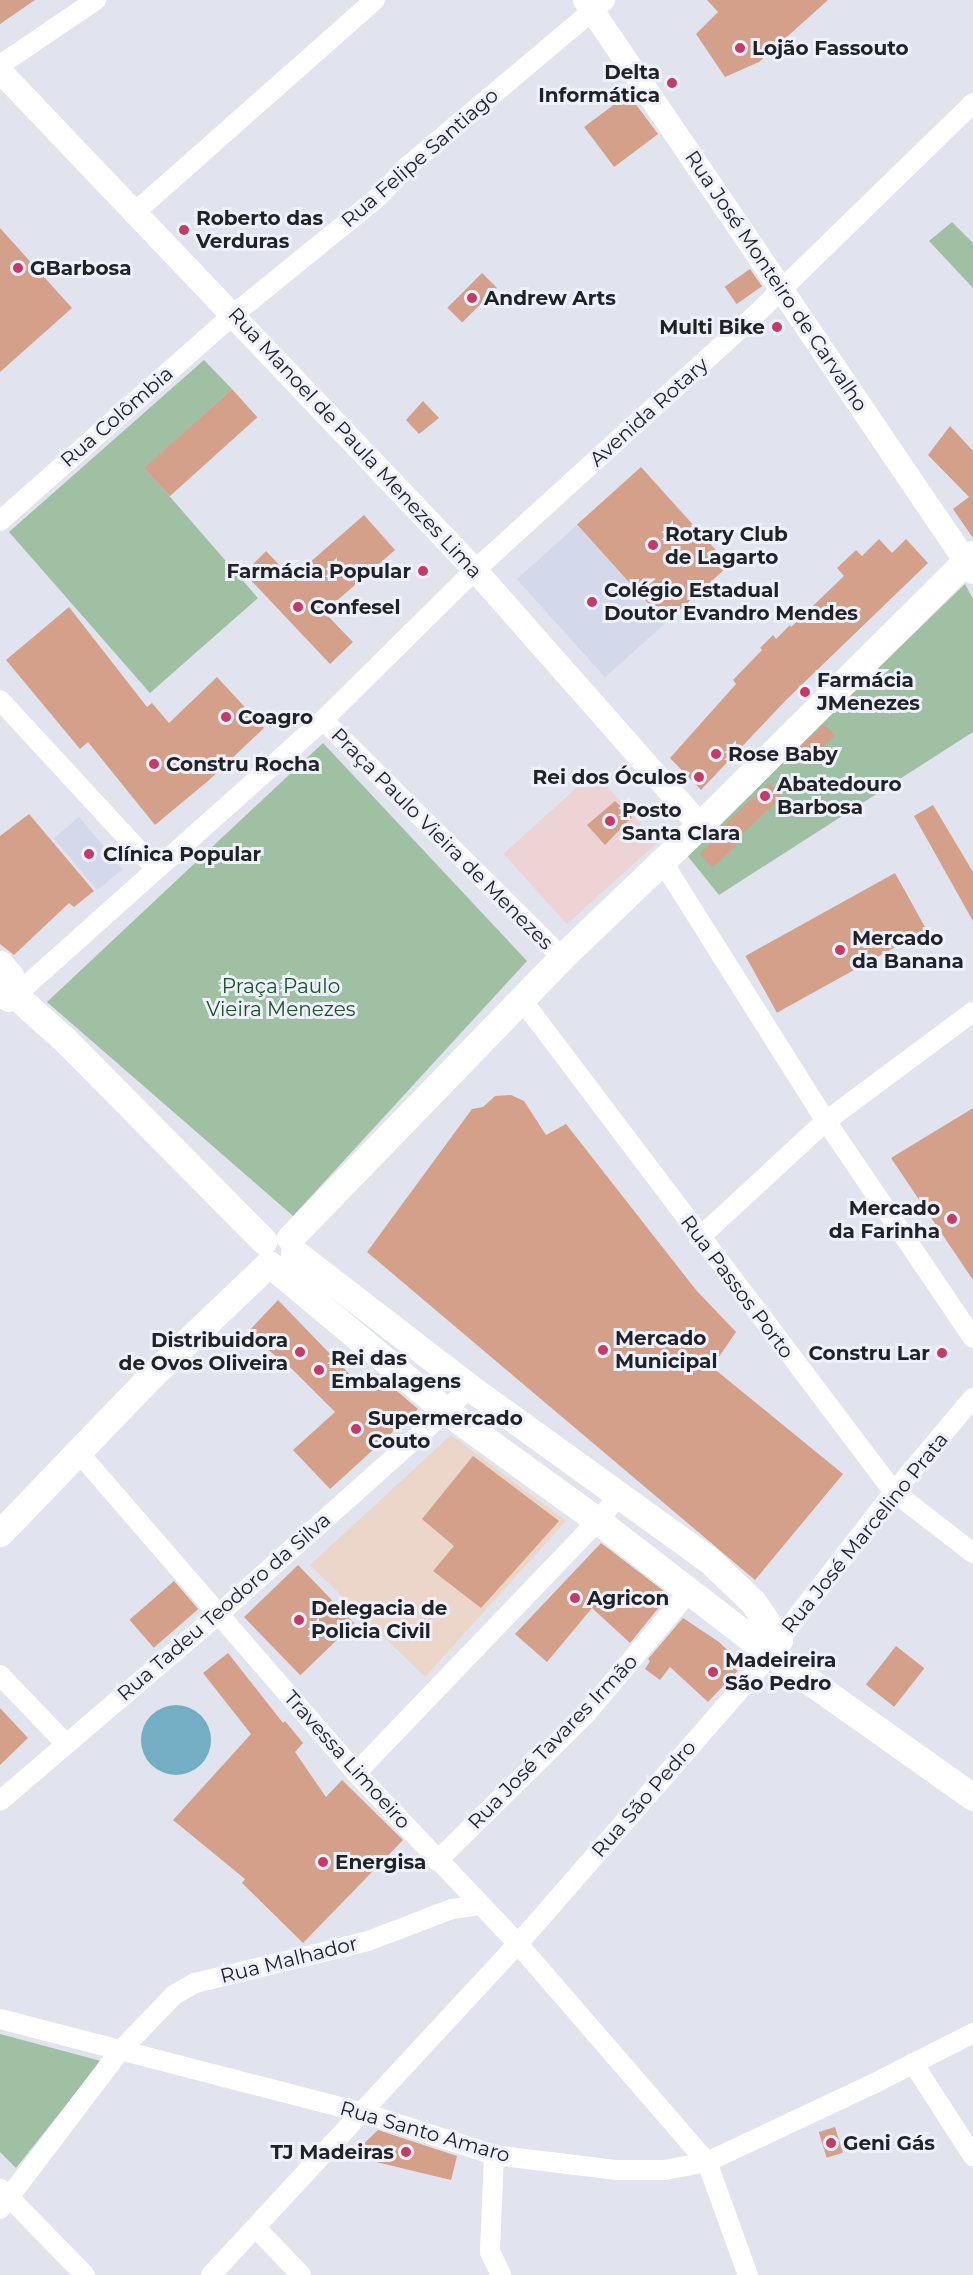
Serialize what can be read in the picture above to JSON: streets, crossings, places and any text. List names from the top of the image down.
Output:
{
  "streets": {
    "street": [
      "Rua Felipe Santiago",
      "Rua José Monteiro de Carvalho",
      "Avenida Rotary",
      "Rua Colômbia",
      "Rua Manoel de Paula Menezes Lima",
      "Praça Paulo Vieira de Menezes",
      "Rua Passos Porto",
      "Rua José Marcelino Prata",
      "Rua Tadeu Teodoro da Silva",
      "Rua José Tavares Irmão",
      "Travessa Limoeiro",
      "Rua São Pedro",
      "Rua Malhador",
      "Rua Santo Amaro"
    ]
  },
  "crossings": [
    ["Rua Felipe Santiago", "Rua José Monteiro de Carvalho"],
    ["Rua Felipe Santiago", "Rua Colômbia"],
    ["Rua Felipe Santiago", "Rua Manoel de Paula Menezes Lima"],
    ["Rua José Monteiro de Carvalho", "Avenida Rotary"],
    ["Avenida Rotary", "Rua Manoel de Paula Menezes Lima"],
    ["Avenida Rotary", "Praça Paulo Vieira de Menezes"],
    ["Rua Colômbia", "Rua Manoel de Paula Menezes Lima"],
    ["Rua Passos Porto", "Rua José Marcelino Prata"],
    ["Rua José Marcelino Prata", "Rua São Pedro"],
    ["Rua Tadeu Teodoro da Silva", "Travessa Limoeiro"],
    ["Rua José Tavares Irmão", "Travessa Limoeiro"],
    ["Travessa Limoeiro", "Rua São Pedro"],
    ["Travessa Limoeiro", "Rua Malhador"],
    ["Travessa Limoeiro", "Rua Santo Amaro"],
    ["Rua São Pedro", "Rua Santo Amaro"],
    ["Rua Malhador", "Rua Santo Amaro"]
  ],
  "parks": ["Praça Paulo Vieira Menezes"],
  "places": [
    "Lojão Fassouto",
    "Delta Informática",
    "Roberto das Verduras",
    "GBarbosa",
    "Andrew Arts",
    "Multi Bike",
    "Rotary Club de Lagarto",
    "Farmácia Popular",
    "Colégio Estadual Doutor Evandro Mendes",
    "Confesel",
    "Farmácia JMenezes",
    "Coagro",
    "Rose Baby",
    "Constru Rocha",
    "Rei dos Óculos",
    "Abatedouro Barbosa",
    "Posto Santa Clara",
    "Clínica Popular",
    "Mercado da Banana",
    "Mercado da Farinha",
    "Mercado Municipal",
    "Distribuidora de Ovos Oliveira",
    "Constru Lar",
    "Rei das Embalagens",
    "Supermercado Couto",
    "Agricon",
    "Delegacia de Policia Civil",
    "Madeireira São Pedro",
    "Energisa",
    "Geni Gás",
    "TJ Madeiras"
  ]
}
